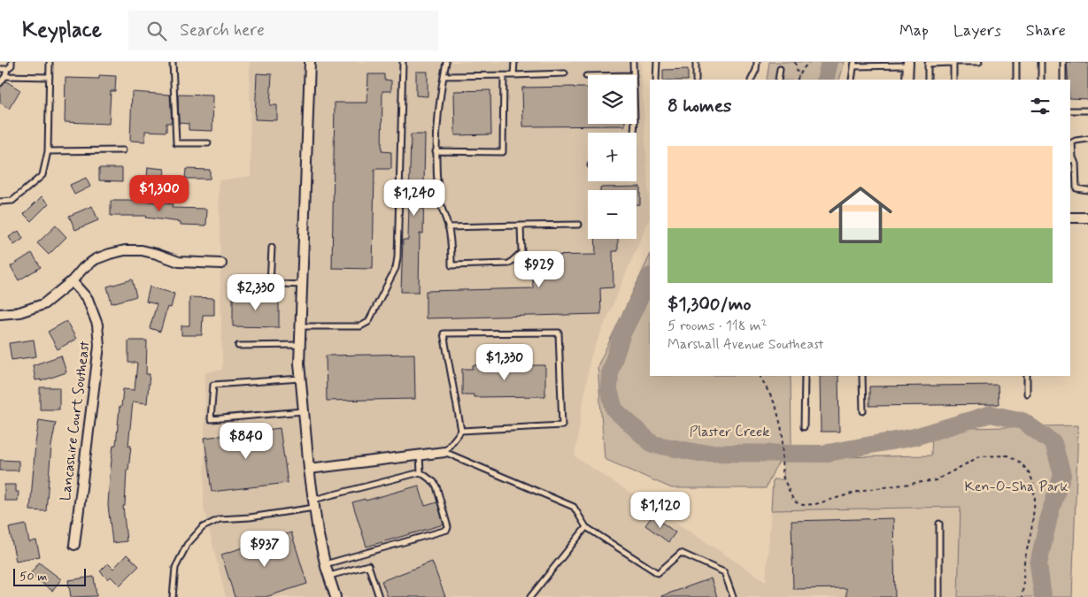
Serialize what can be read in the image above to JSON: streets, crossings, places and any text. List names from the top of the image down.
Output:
{
  "streets": {
    "street": ["Lancashire Court Southeast"]
  },
  "parks": ["Plaster Creek", "Ken-O-Sha Park"],
  "scale_bar": "50 m",
  "page": {
    "header": "Keyplace",
    "search": "Search here",
    "nav": ["Map", "Layers", "Share"],
    "map_buttons": ["+", "−"],
    "heading": "8 homes",
    "list": [
      {
        "name": "$1,300/mo",
        "note": "5 rooms · 118 m² · Marshall Avenue Southeast"
      }
    ],
    "price": [
      "$1,300",
      "$1,240",
      "$929",
      "$2,330",
      "$1,330",
      "$840",
      "$1,120",
      "$937"
    ],
    "scale": "50 m"
  }
}
